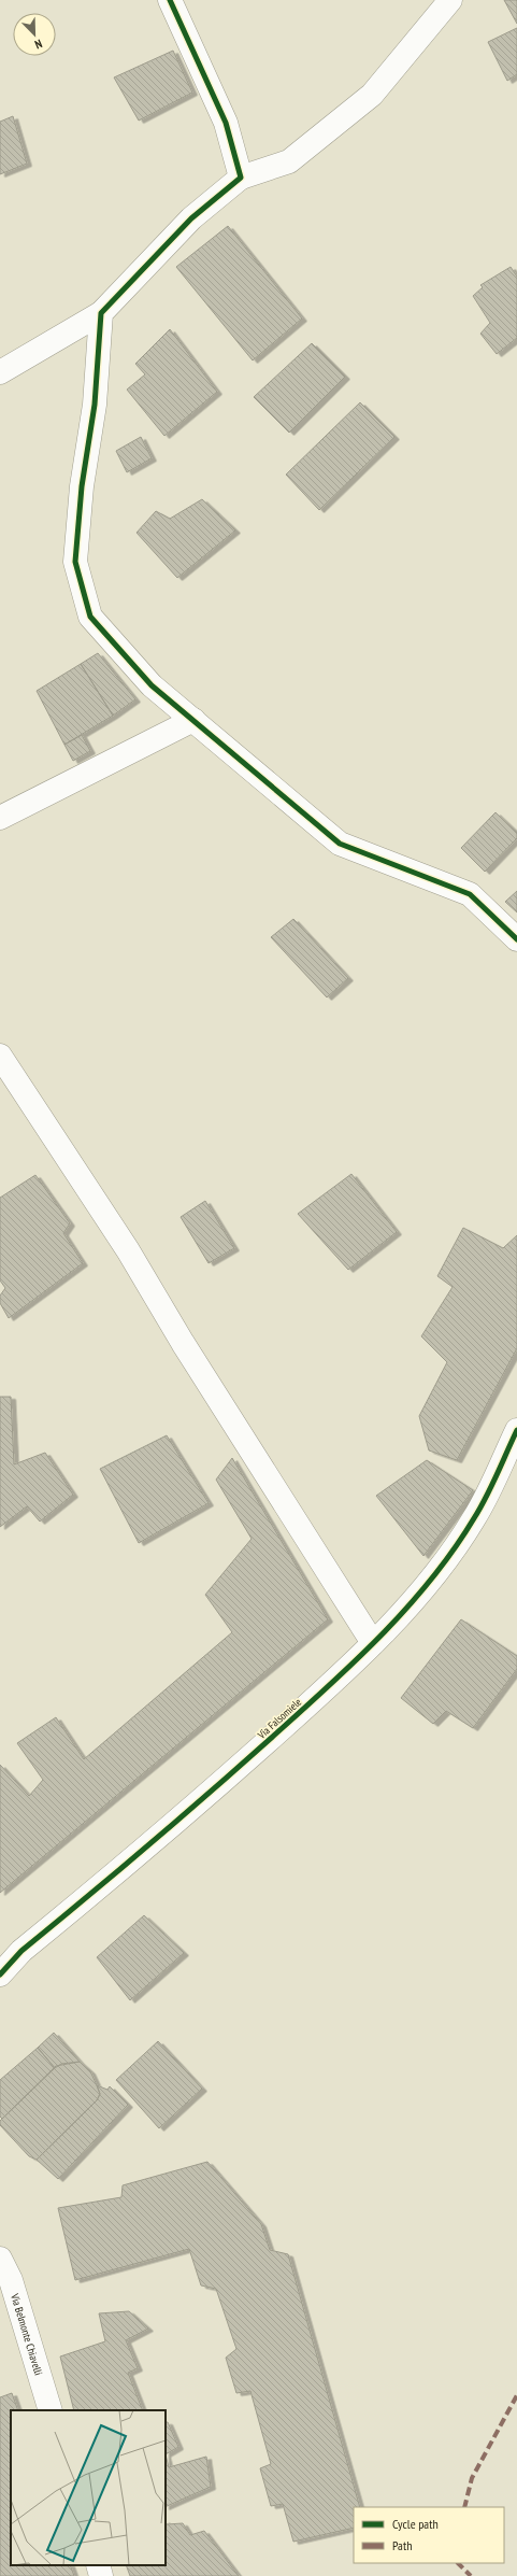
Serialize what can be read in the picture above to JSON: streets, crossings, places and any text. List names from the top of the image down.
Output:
{
  "streets": {
    "street": ["Via Falsomiele", "Via Belmonte Chiavelli"]
  },
  "legend": ["Cycle path", "Path"],
  "north": "bottom right"
}
